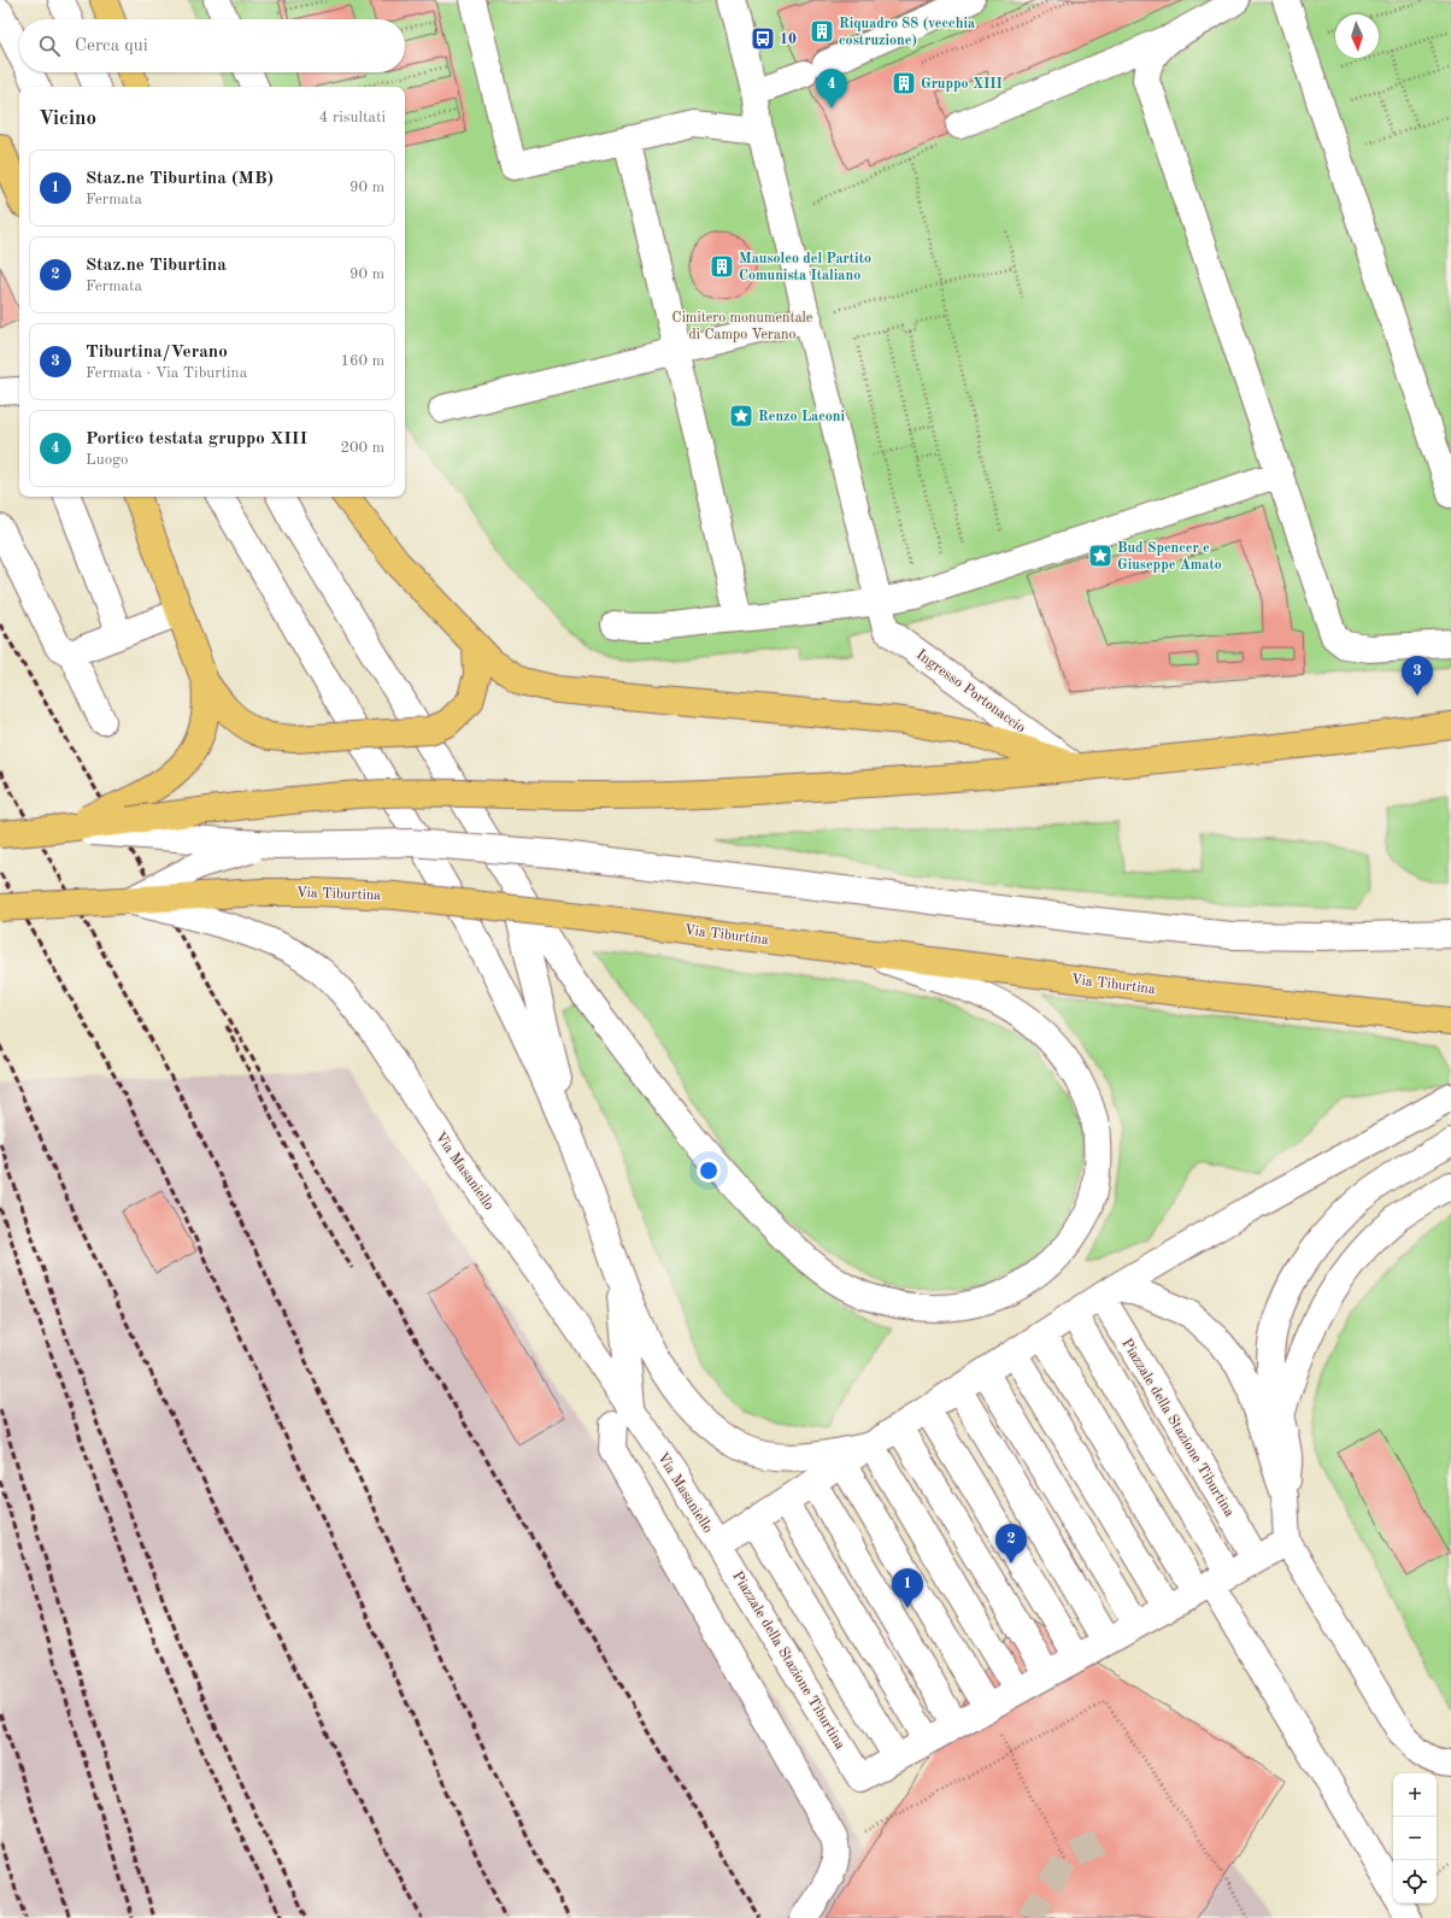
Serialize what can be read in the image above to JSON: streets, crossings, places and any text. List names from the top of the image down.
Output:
{
  "streets": {
    "main road": ["Via Tiburtina"],
    "street": ["Ingresso Portonaccio", "Via Masaniello", "Piazzale della Stazione Tiburtina"]
  },
  "crossings": [
    ["Via Tiburtina", "Via Masaniello"],
    ["Via Masaniello", "Piazzale della Stazione Tiburtina"]
  ],
  "parks": ["Cimitero monumentale di Campo Verano"],
  "places": {
    "building": ["Riquadro 88 (vecchia costruzione)", "Gruppo XIII", "Mausoleo del Partito Comunista Italiano"],
    "bus stop": ["10"],
    "place": ["Renzo Laconi", "Bud Spencer e Giuseppe Amato"]
  },
  "north": "bottom",
  "page": {
    "search": "Cerca qui",
    "pins": [
      "4",
      "3",
      "2",
      "1"
    ],
    "heading": ["Vicino", "4 risultati"],
    "list": [
      {
        "mark": "1",
        "name": "Staz.ne Tiburtina (MB)",
        "note": "Fermata",
        "value": "90 m"
      },
      {
        "mark": "2",
        "name": "Staz.ne Tiburtina",
        "note": "Fermata",
        "value": "90 m"
      },
      {
        "mark": "3",
        "name": "Tiburtina/Verano",
        "note": "Fermata · Via Tiburtina",
        "value": "160 m"
      },
      {
        "mark": "4",
        "name": "Portico testata gruppo XIII",
        "note": "Luogo",
        "value": "200 m"
      }
    ],
    "map_buttons": ["+", "−"]
  }
}
